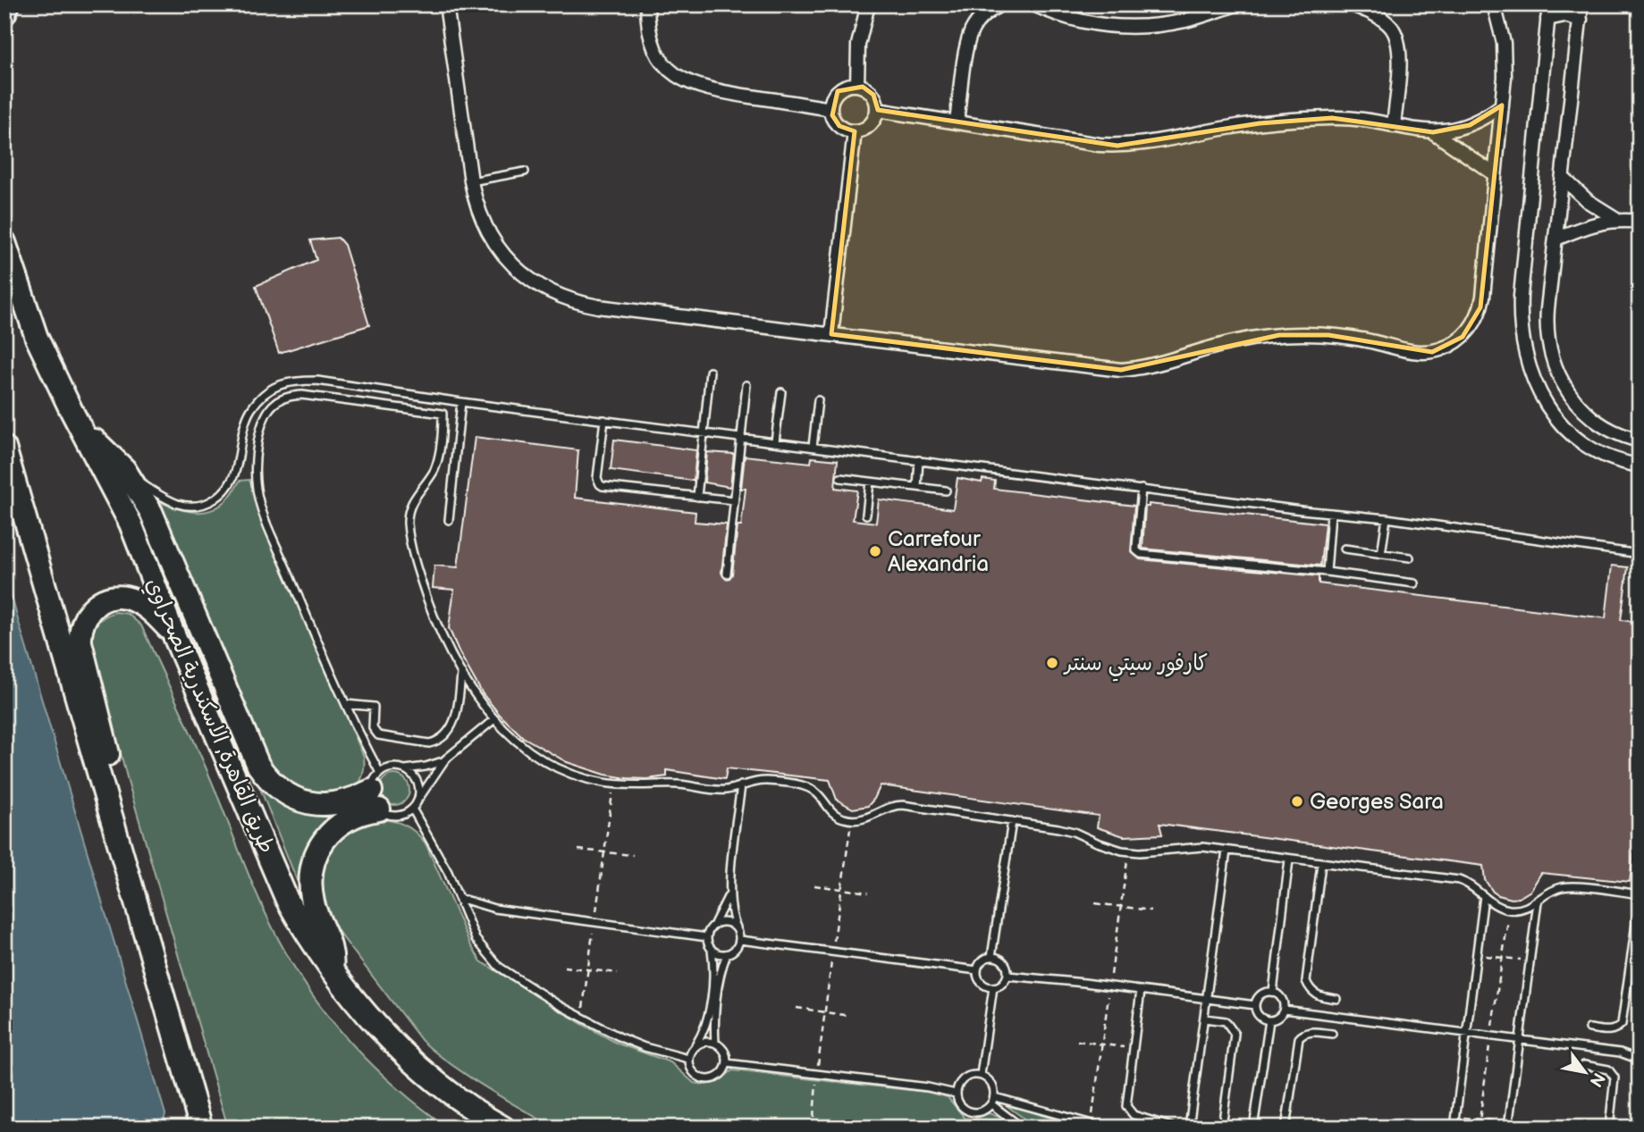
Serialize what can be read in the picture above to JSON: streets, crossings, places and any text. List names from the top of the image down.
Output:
{
  "streets": {
    "highway": ["طريق القاهرة, الاسكندرية الصحراوي"]
  },
  "places": ["Carrefour Alexandria", "كارفور سيتي سنتر", "Georges Sara"],
  "north": "bottom right"
}
